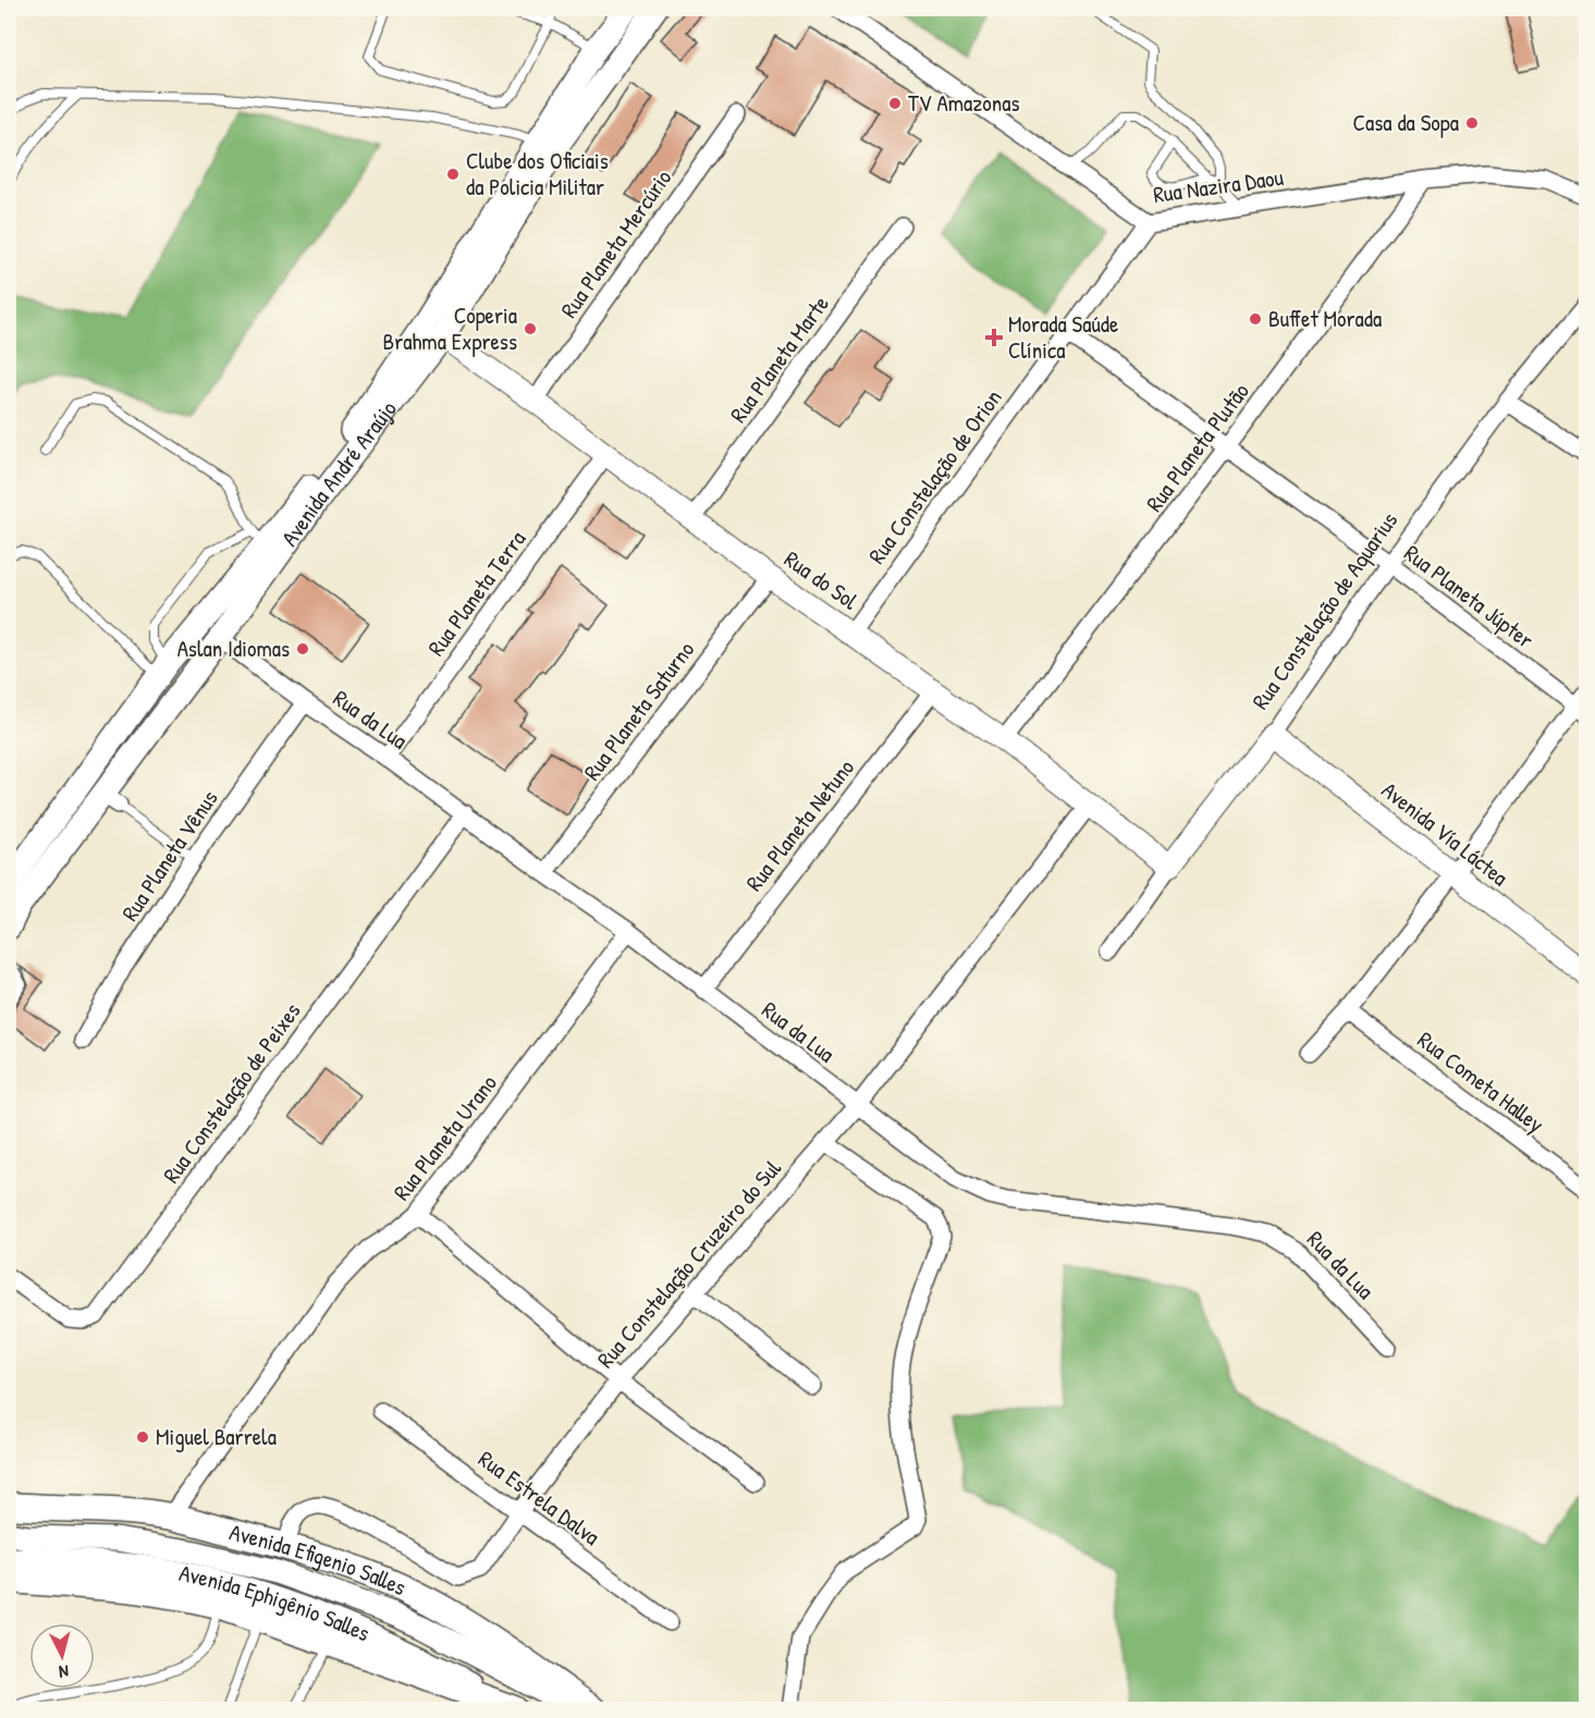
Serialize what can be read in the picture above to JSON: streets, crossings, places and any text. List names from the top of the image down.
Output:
{
  "streets": {
    "main road": ["Avenida André Araújo", "Avenida Efigenio Salles", "Avenida Ephigênio Salles"],
    "street": [
      "Rua Nazira Daou",
      "Rua Planeta Mercúrio",
      "Rua Planeta Marte",
      "Rua Planeta Plutão",
      "Rua Constelação de Orion",
      "Rua do Sol",
      "Rua Planeta Terra",
      "Rua Planeta Júpter",
      "Rua Constelação de Aquarius",
      "Rua Planeta Saturno",
      "Rua da Lua",
      "Rua Planeta Netuno",
      "Avenida Vía Láctea",
      "Rua Planeta Vênus",
      "Rua Cometa Halley",
      "Rua Constelação de Peixes",
      "Rua Planeta Urano",
      "Rua Constelação Cruzeiro do Sul",
      "Rua Estrela Dalva"
    ]
  },
  "crossings": [
    ["Rua Nazira Daou", "Rua Planeta Plutão"],
    ["Rua Nazira Daou", "Rua Constelação de Orion"],
    ["Rua Planeta Mercúrio", "Rua do Sol"],
    ["Rua Planeta Marte", "Rua do Sol"],
    ["Rua Planeta Plutão", "Rua do Sol"],
    ["Rua Planeta Plutão", "Rua Planeta Júpter"],
    ["Avenida André Araújo", "Rua do Sol"],
    ["Avenida André Araújo", "Rua da Lua"],
    ["Rua Constelação de Orion", "Rua do Sol"],
    ["Rua Constelação de Orion", "Rua Planeta Júpter"],
    ["Rua do Sol", "Rua Planeta Terra"],
    ["Rua do Sol", "Rua Constelação de Aquarius"],
    ["Rua do Sol", "Rua Planeta Saturno"],
    ["Rua do Sol", "Rua Planeta Netuno"],
    ["Rua do Sol", "Rua Constelação Cruzeiro do Sul"],
    ["Rua Planeta Terra", "Rua da Lua"],
    ["Rua Planeta Júpter", "Rua Constelação de Aquarius"],
    ["Rua Constelação de Aquarius", "Avenida Vía Láctea"],
    ["Rua Planeta Saturno", "Rua da Lua"],
    ["Rua da Lua", "Rua Planeta Netuno"],
    ["Rua da Lua", "Rua Planeta Vênus"],
    ["Rua da Lua", "Rua Constelação de Peixes"],
    ["Rua da Lua", "Rua Planeta Urano"],
    ["Rua da Lua", "Rua Constelação Cruzeiro do Sul"],
    ["Rua Planeta Urano", "Avenida Efigenio Salles"],
    ["Rua Constelação Cruzeiro do Sul", "Rua Estrela Dalva"],
    ["Rua Constelação Cruzeiro do Sul", "Avenida Efigenio Salles"]
  ],
  "places": {
    "other": [
      "TV Amazonas",
      "Casa da Sopa",
      "Clube dos Oficiais da Policia Militar",
      "Buffet Morada",
      "Coperia Brahma Express",
      "Aslan Idiomas",
      "Miguel Barrela"
    ],
    "health": ["Morada Saúde Clínica"]
  },
  "north": "bottom"
}
